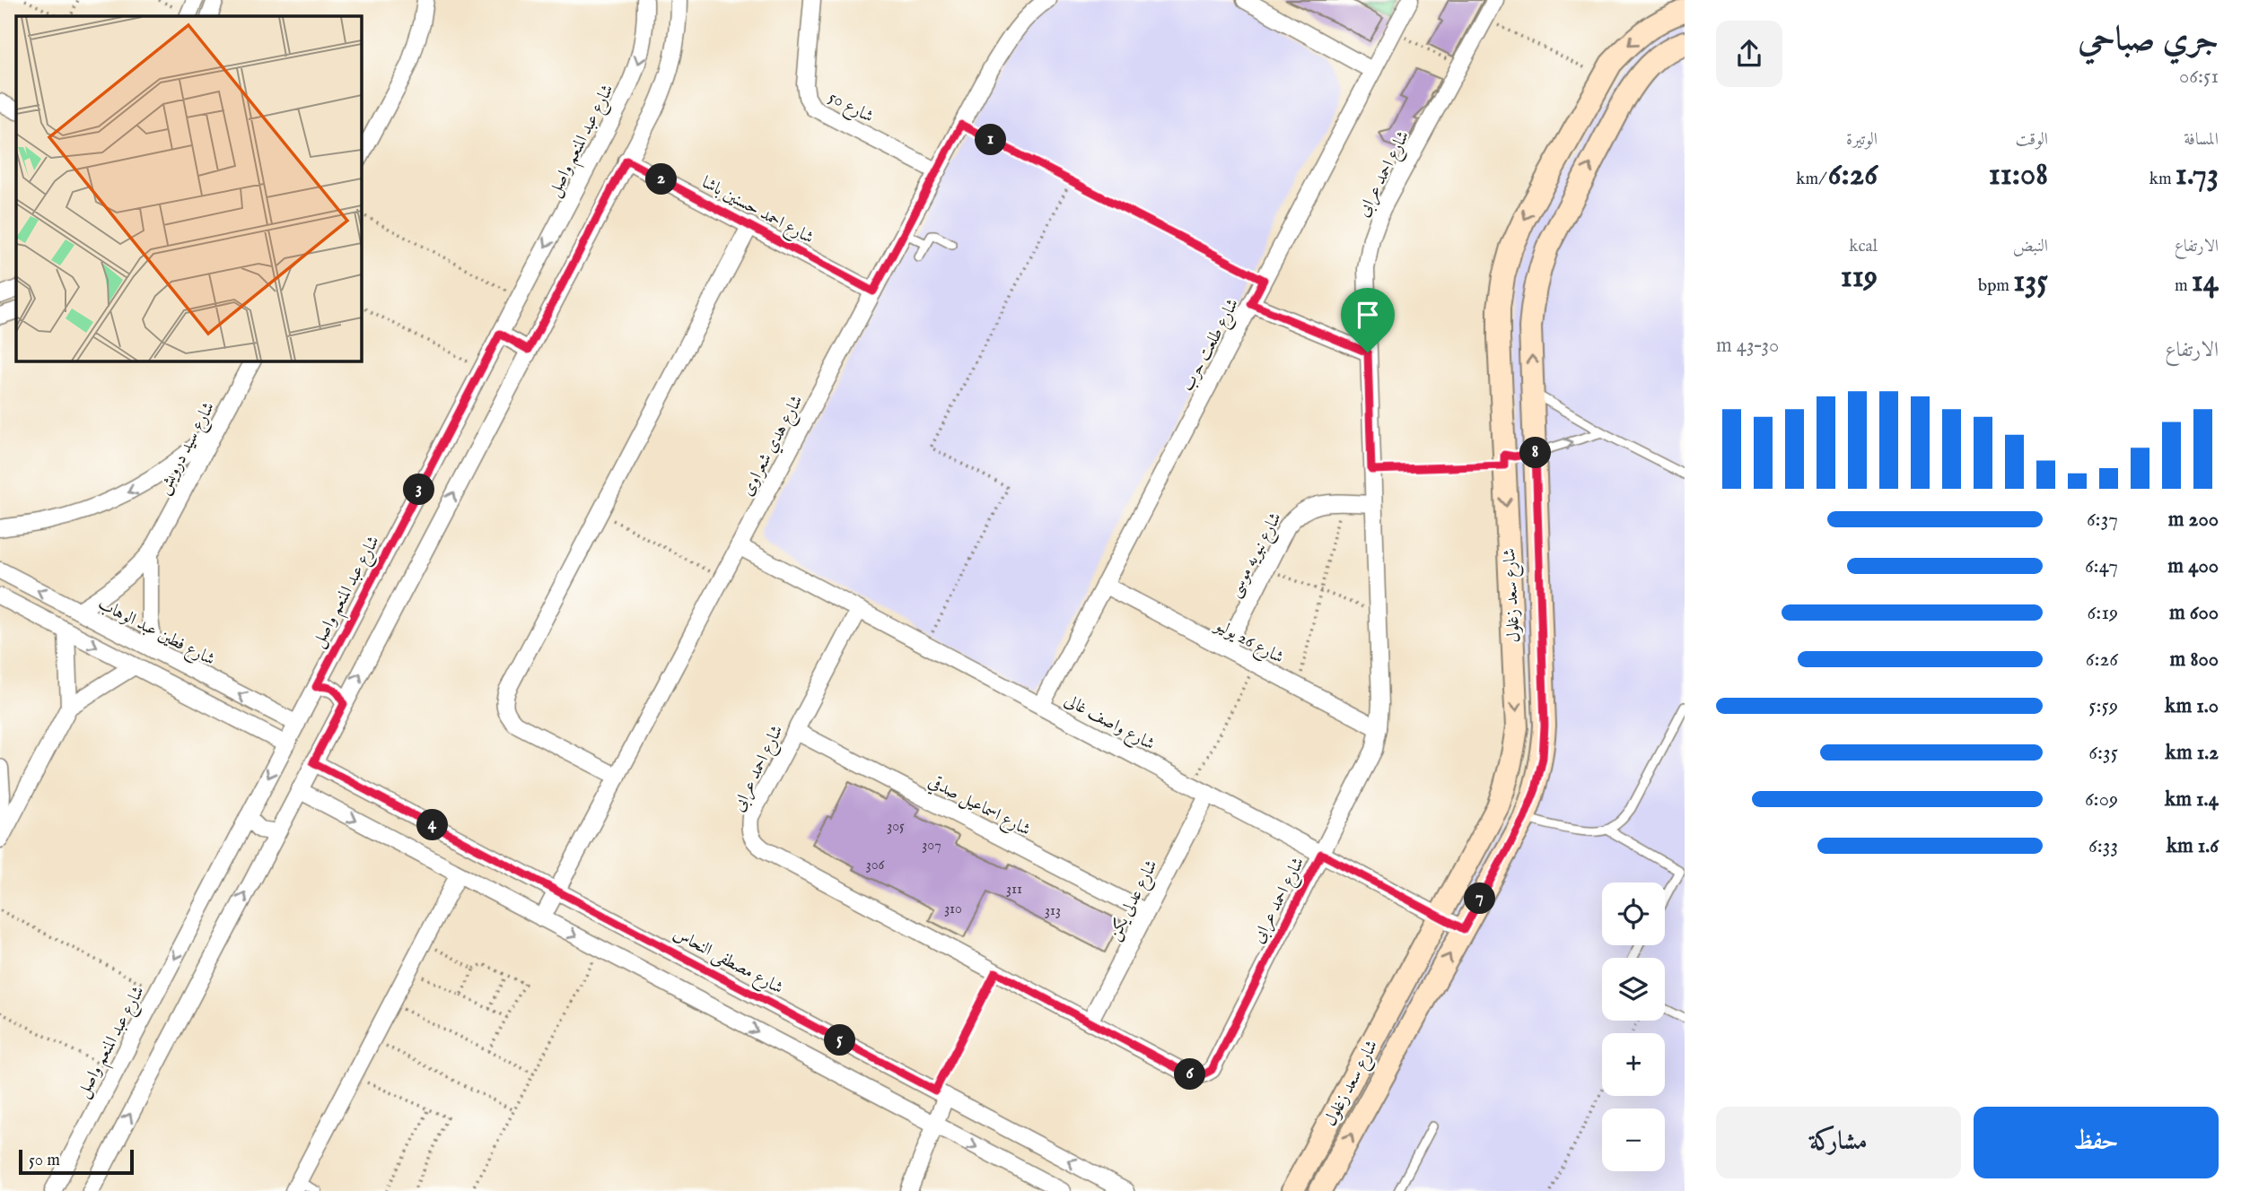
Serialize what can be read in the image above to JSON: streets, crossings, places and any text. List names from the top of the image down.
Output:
{
  "streets": {
    "street": [
      "شارع 50",
      "شارع عبد المنعم واصل",
      "شارع احمد عرابى",
      "شارع احمد حسنين باشا",
      "شارع طلعت حرب",
      "شارع هدي شعراوى",
      "شارع سيد درويش",
      "شارع نبويه موسى",
      "شارع سعد زغلول",
      "شارع فطين عبد الوهاب",
      "شارع 26 يوليو",
      "شارع واصف غالى",
      "شارع اسماعيل صدقي",
      "شارع عدلى يكن",
      "شارع مصطفى النحاس"
    ]
  },
  "crossings": [
    ["شارع 50", "شارع هدي شعراوى"],
    ["شارع عبد المنعم واصل", "شارع فطين عبد الوهاب"],
    ["شارع احمد عرابى", "شارع نبويه موسى"],
    ["شارع احمد عرابى", "شارع 26 يوليو"],
    ["شارع احمد عرابى", "شارع واصف غالى"],
    ["شارع احمد عرابى", "شارع اسماعيل صدقي"],
    ["شارع احمد عرابى", "شارع عدلى يكن"],
    ["شارع احمد حسنين باشا", "شارع هدي شعراوى"],
    ["شارع طلعت حرب", "شارع 26 يوليو"],
    ["شارع طلعت حرب", "شارع واصف غالى"],
    ["شارع هدي شعراوى", "شارع واصف غالى"],
    ["شارع هدي شعراوى", "شارع مصطفى النحاس"],
    ["شارع سيد درويش", "شارع فطين عبد الوهاب"],
    ["شارع نبويه موسى", "شارع 26 يوليو"],
    ["شارع سعد زغلول", "شارع واصف غالى"],
    ["شارع واصف غالى", "شارع عدلى يكن"],
    ["شارع اسماعيل صدقي", "شارع عدلى يكن"]
  ],
  "house_numbers": [
    "305",
    "307",
    "306",
    "311",
    "310",
    "313"
  ],
  "scale_bar": "50 m",
  "page": {
    "heading": ["جري صباحي", "06:51"],
    "stats": [
      ["المسافة", "1.73 km"],
      ["الوقت", "11:08"],
      ["الوتيرة", "6:26 /km"],
      ["الارتفاع", "14 m"],
      ["النبض", "135 bpm"],
      ["kcal", "119"]
    ],
    "pins": [
      "1",
      "2",
      "8",
      "3",
      "4",
      "7",
      "5",
      "6"
    ],
    "chart": ["الارتفاع", "30–43 m"],
    "list": [
      {
        "name": "200 m",
        "note": "6:37"
      },
      {
        "name": "400 m",
        "note": "6:47"
      },
      {
        "name": "600 m",
        "note": "6:19"
      },
      {
        "name": "800 m",
        "note": "6:26"
      },
      {
        "name": "1.0 km",
        "note": "5:59"
      },
      {
        "name": "1.2 km",
        "note": "6:35"
      },
      {
        "name": "1.4 km",
        "note": "6:09"
      },
      {
        "name": "1.6 km",
        "note": "6:33"
      }
    ],
    "map_buttons": ["+", "−"],
    "buttons": ["حفظ", "مشاركة"],
    "scale": "50 m"
  }
}
